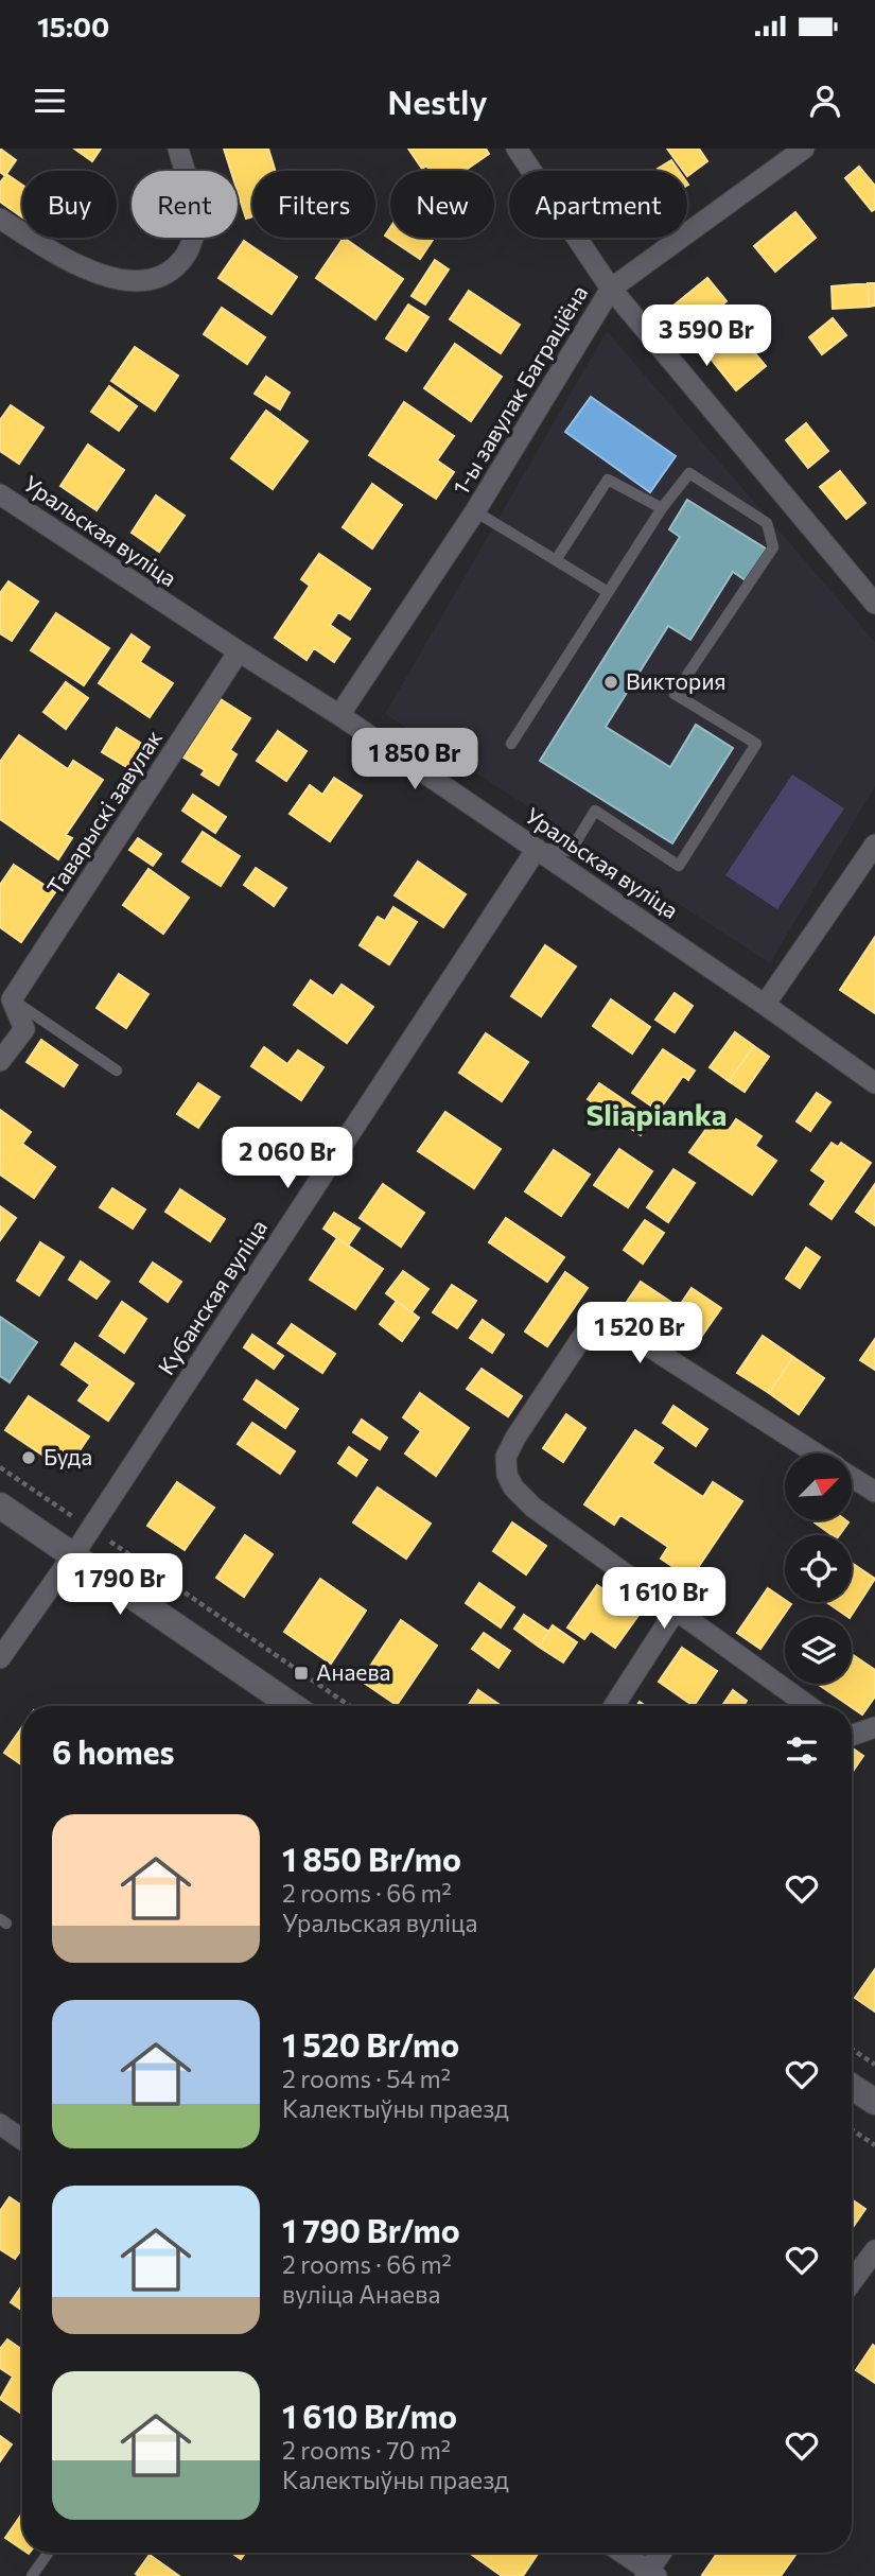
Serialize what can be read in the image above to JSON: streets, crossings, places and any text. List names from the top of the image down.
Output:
{
  "streets": {
    "street": [
      "1-ы завулак Баграціёна",
      "Уральская вуліца",
      "Таварыскі завулак",
      "Кубанская вуліца"
    ]
  },
  "crossings": [
    ["1-ы завулак Баграціёна", "Уральская вуліца"],
    ["Уральская вуліца", "Таварыскі завулак"],
    ["Уральская вуліца", "Кубанская вуліца"]
  ],
  "districts": ["Sliapianka"],
  "places": {
    "other": ["Виктория", "Буда"],
    "transit": ["Анаева"]
  },
  "north": "top right",
  "page": {
    "status": "15:00",
    "header": "Nestly",
    "chip": [
      "Buy",
      "Rent",
      "Filters",
      "New",
      "Apartment"
    ],
    "price": [
      "3 590 Br",
      "1 850 Br",
      "2 060 Br",
      "1 520 Br",
      "1 790 Br",
      "1 610 Br"
    ],
    "heading": "6 homes",
    "list": [
      {
        "name": "1 850 Br/mo",
        "note": "2 rooms · 66 m² · Уральская вуліца"
      },
      {
        "name": "1 520 Br/mo",
        "note": "2 rooms · 54 m² · Калектыўны праезд"
      },
      {
        "name": "1 790 Br/mo",
        "note": "2 rooms · 66 m² · вуліца Анаева"
      },
      {
        "name": "1 610 Br/mo",
        "note": "2 rooms · 70 m² · Калектыўны праезд"
      }
    ]
  }
}
